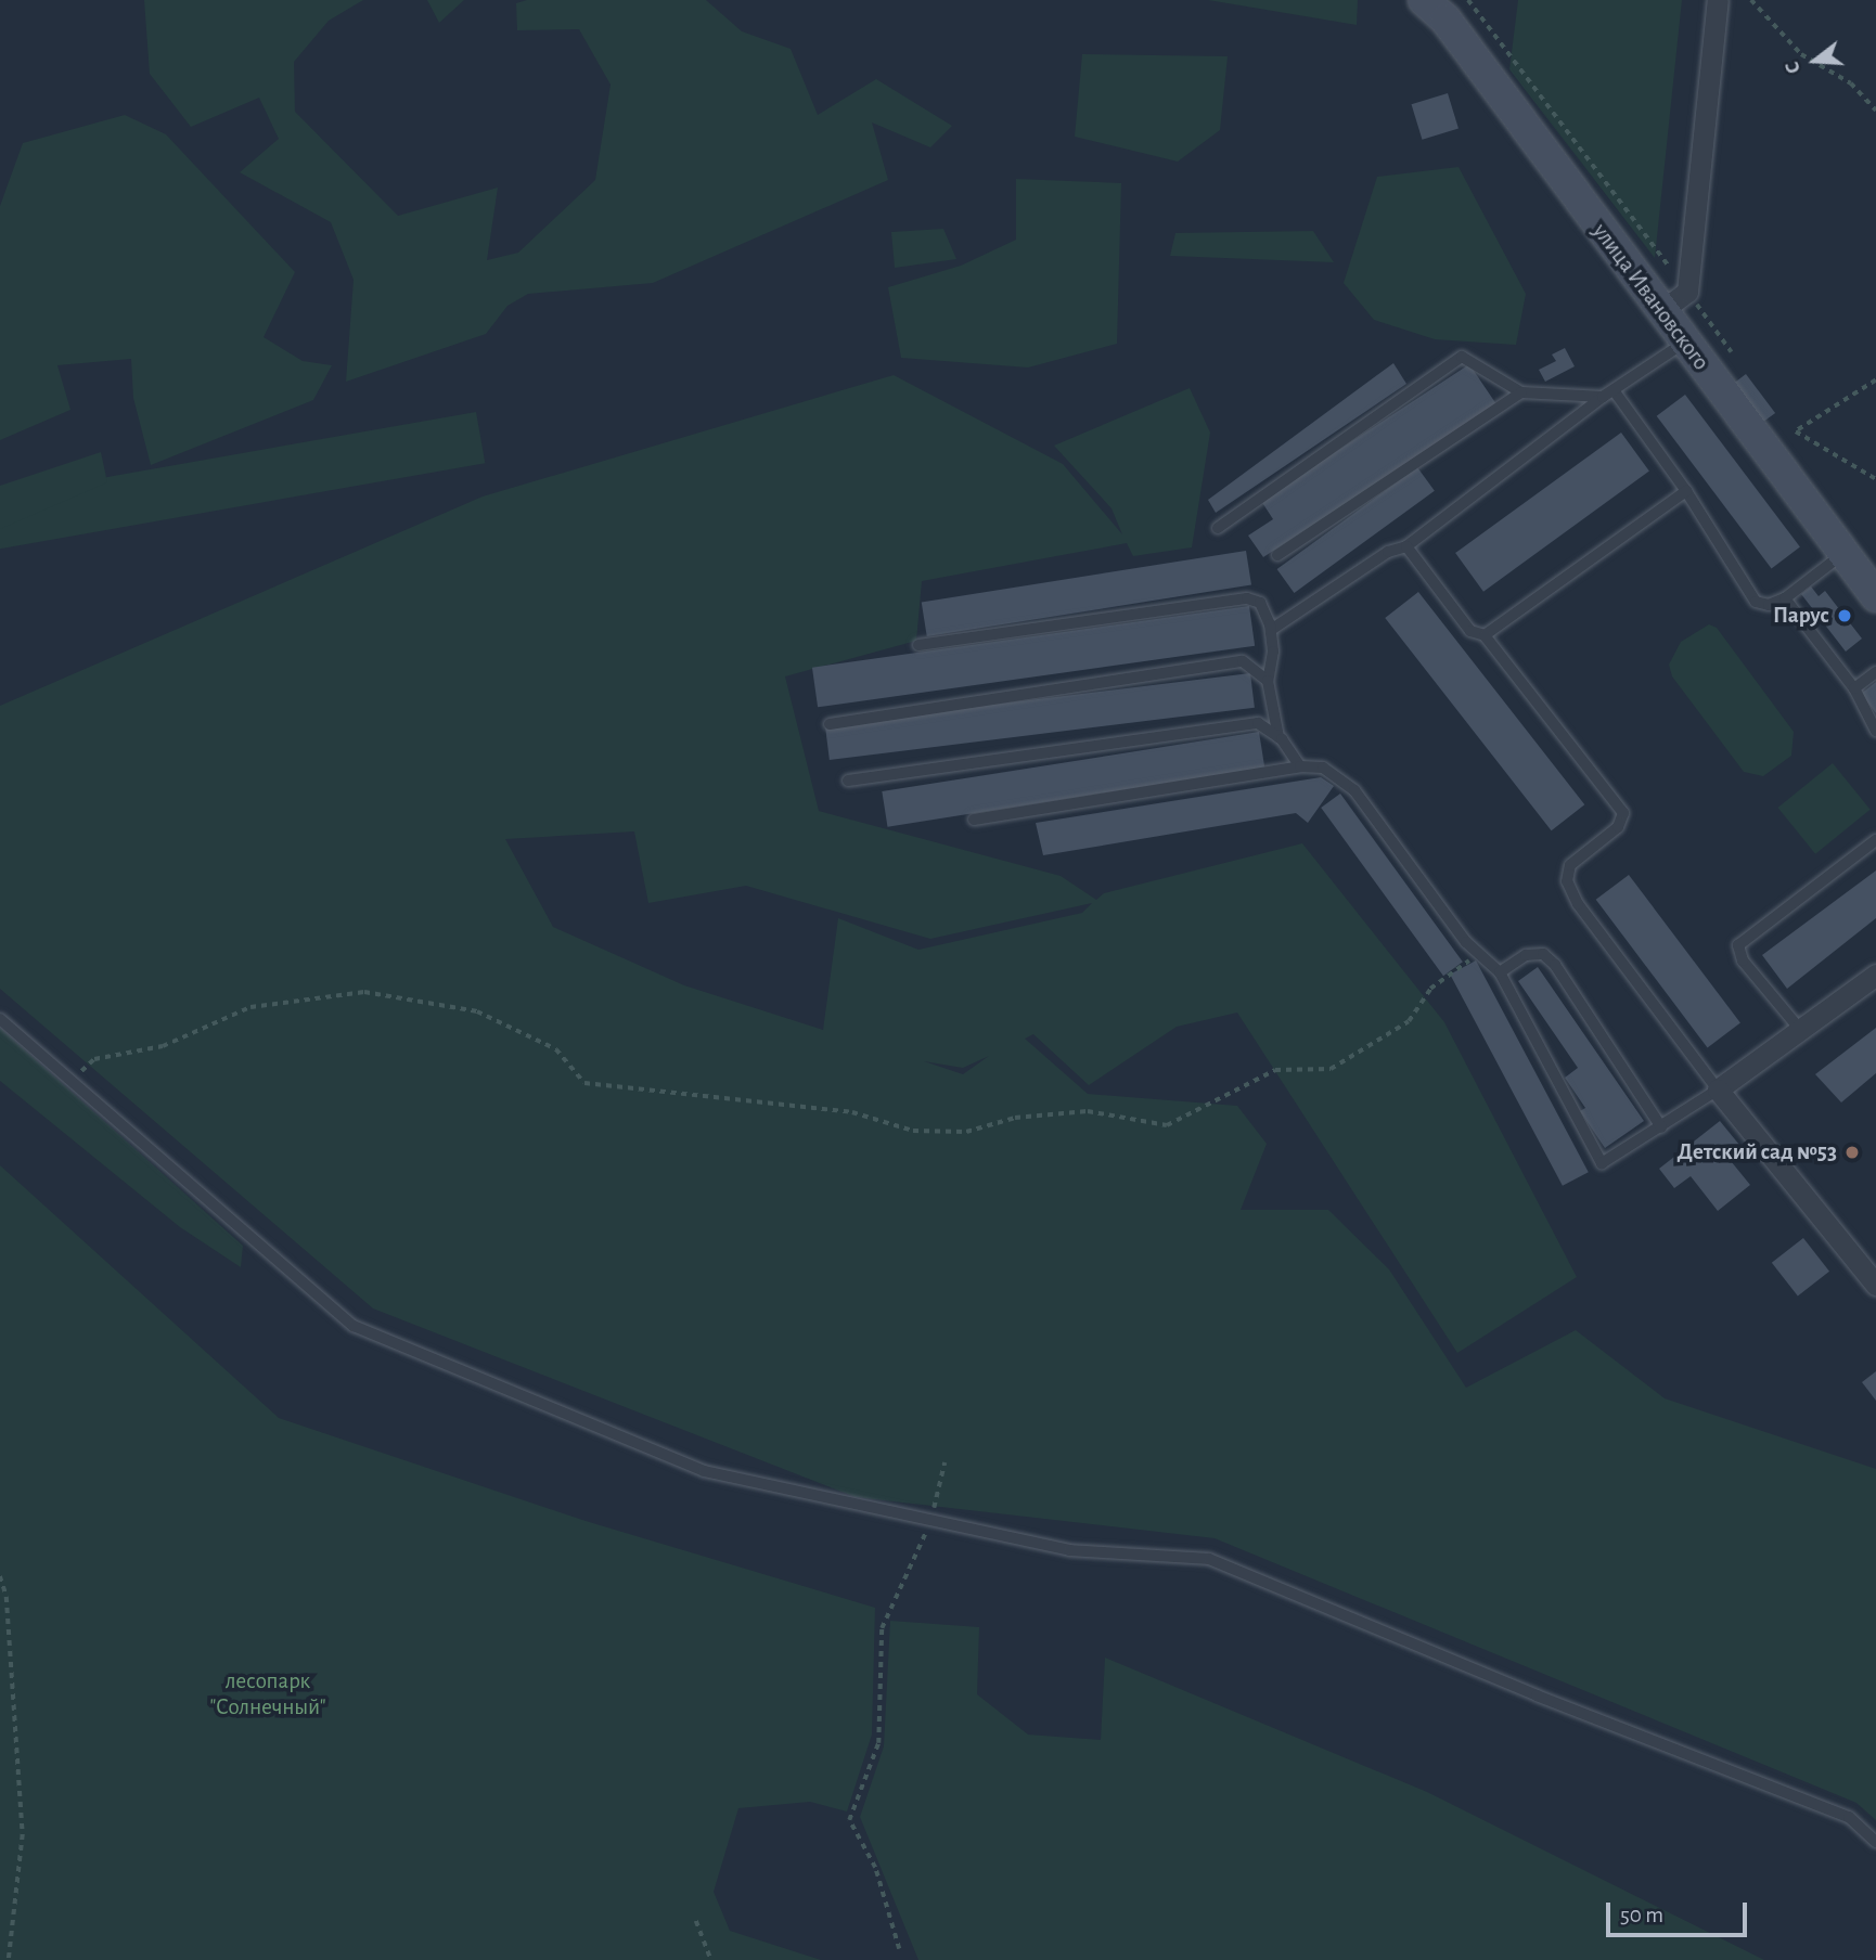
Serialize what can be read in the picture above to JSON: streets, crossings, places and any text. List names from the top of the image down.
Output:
{
  "streets": {
    "main road": ["улица Ивановского"]
  },
  "parks": ["лесопарк \"Солнечный\""],
  "places": ["Парус", "Детский сад №53"],
  "scale_bar": "50 m",
  "north": "left"
}
